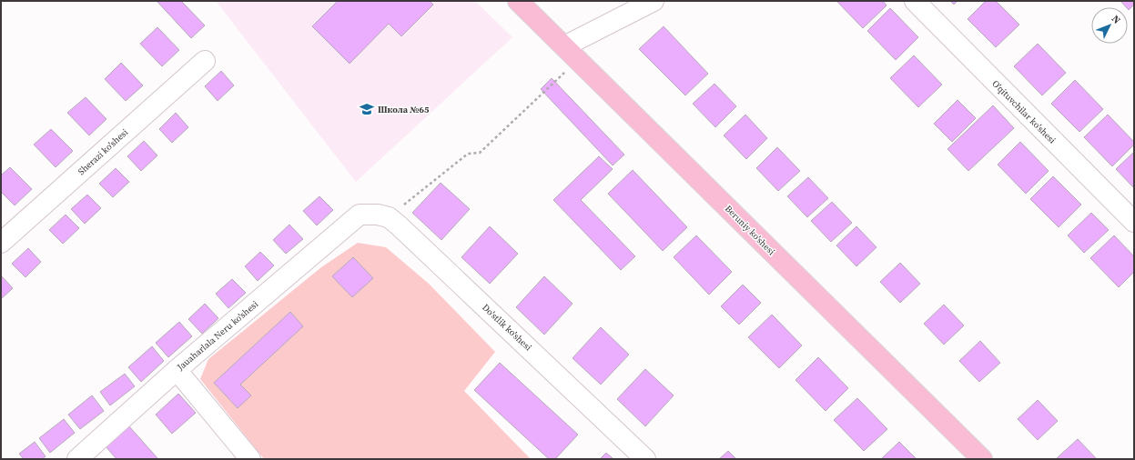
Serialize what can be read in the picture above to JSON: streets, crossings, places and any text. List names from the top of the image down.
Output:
{
  "streets": {
    "main road": ["Beruniy ko'shesi"],
    "street": [
      "O'qituvchilar ko'shesi",
      "Sherazi ko'shesi",
      "Do'stlik ko'shesi",
      "Jauaharlala Neru ko'shesi"
    ]
  },
  "crossings": [
    ["Do'stlik ko'shesi", "Jauaharlala Neru ko'shesi"]
  ],
  "places": {
    "school or university": ["Школа №65"]
  },
  "north": "top right"
}
